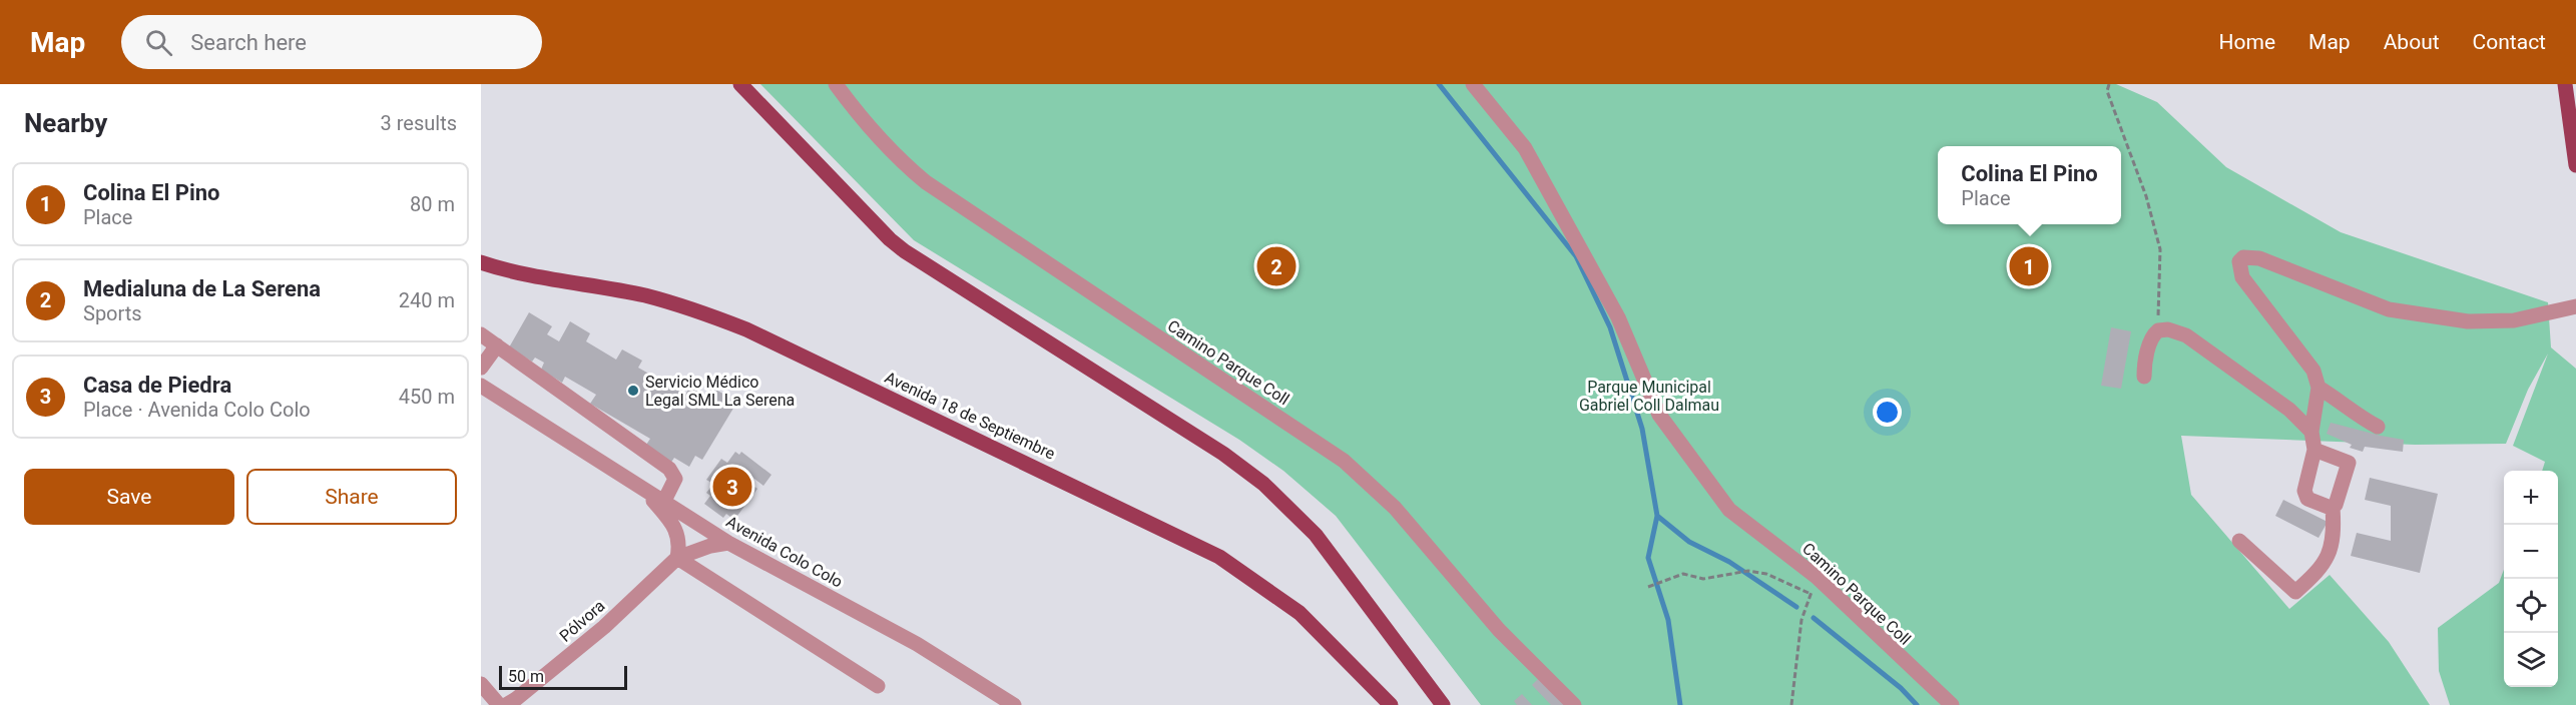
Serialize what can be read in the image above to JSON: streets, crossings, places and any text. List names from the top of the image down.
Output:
{
  "streets": {
    "main road": ["Avenida 18 de Septiembre"],
    "street": ["Camino Parque Coll", "Avenida Colo Colo", "Pólvora"]
  },
  "crossings": [
    ["Avenida Colo Colo", "Pólvora"]
  ],
  "parks": ["Parque Municipal Gabriel Coll Dalmau"],
  "places": ["Servicio Médico Legal SML La Serena"],
  "scale_bar": "50 m",
  "page": {
    "header": "Map",
    "search": "Search here",
    "nav": [
      "Home",
      "Map",
      "About",
      "Contact"
    ],
    "heading": ["Nearby", "3 results"],
    "popup": ["Colina El Pino", "Place"],
    "list": [
      {
        "mark": "1",
        "name": "Colina El Pino",
        "note": "Place",
        "value": "80 m"
      },
      {
        "mark": "2",
        "name": "Medialuna de La Serena",
        "note": "Sports",
        "value": "240 m"
      },
      {
        "mark": "3",
        "name": "Casa de Piedra",
        "note": "Place · Avenida Colo Colo",
        "value": "450 m"
      }
    ],
    "pins": ["1", "2", "3"],
    "buttons": ["Save", "Share"],
    "map_buttons": ["+", "−"],
    "scale": "50 m"
  }
}
